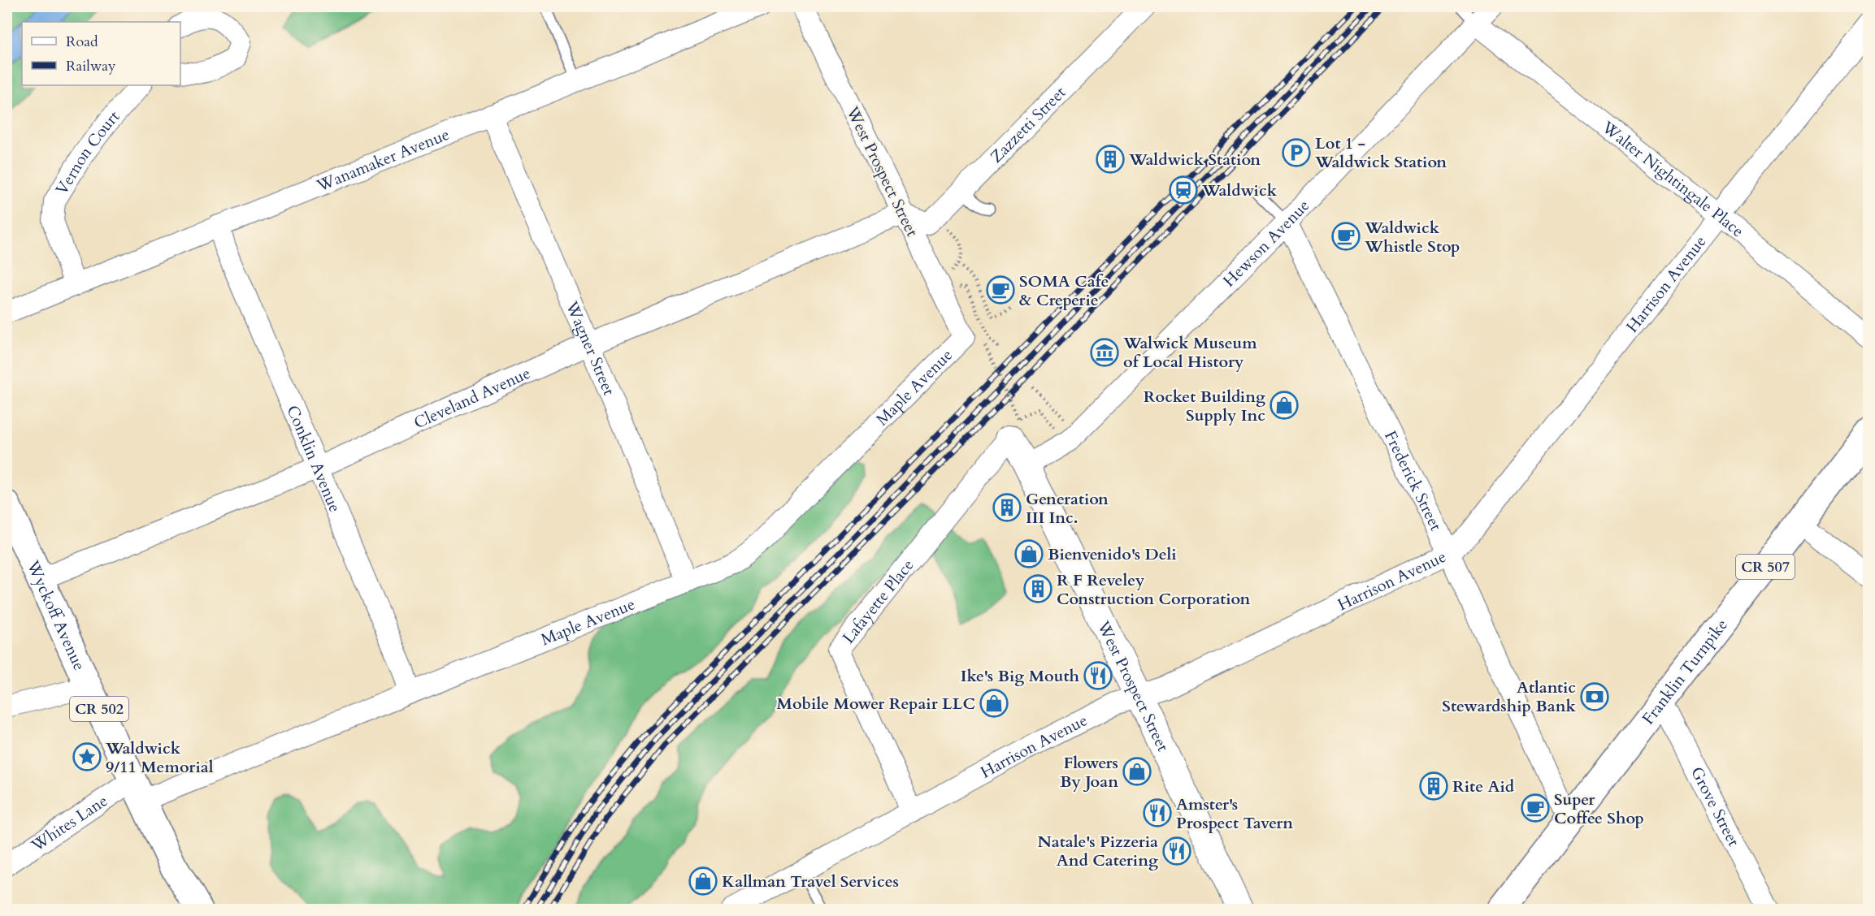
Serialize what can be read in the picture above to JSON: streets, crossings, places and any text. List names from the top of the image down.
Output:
{
  "streets": {
    "main road": [
      "CR 507",
      "Wyckoff Avenue",
      "Franklin Turnpike",
      "CR 502"
    ],
    "street": [
      "Zazzetti Street",
      "Vernon Court",
      "Wanamaker Avenue",
      "West Prospect Street",
      "Walter Nightingale Place",
      "Hewson Avenue",
      "Harrison Avenue",
      "Wagner Street",
      "Maple Avenue",
      "Cleveland Avenue",
      "Conklin Avenue",
      "Frederick Street",
      "Lafayette Place",
      "Grove Street",
      "Whites Lane"
    ]
  },
  "crossings": [
    ["Vernon Court", "Wanamaker Avenue"],
    ["Wanamaker Avenue", "Wagner Street"],
    ["Wanamaker Avenue", "Conklin Avenue"],
    ["West Prospect Street", "Hewson Avenue"],
    ["West Prospect Street", "Harrison Avenue"],
    ["West Prospect Street", "Maple Avenue"],
    ["West Prospect Street", "Cleveland Avenue"],
    ["West Prospect Street", "Lafayette Place"],
    ["Walter Nightingale Place", "Hewson Avenue"],
    ["Walter Nightingale Place", "Harrison Avenue"],
    ["Hewson Avenue", "Frederick Street"],
    ["Harrison Avenue", "Frederick Street"],
    ["Harrison Avenue", "Lafayette Place"],
    ["Wagner Street", "Maple Avenue"],
    ["Wagner Street", "Cleveland Avenue"],
    ["Maple Avenue", "Conklin Avenue"],
    ["Maple Avenue", "Wyckoff Avenue"],
    ["Maple Avenue", "Whites Lane"],
    ["Cleveland Avenue", "Conklin Avenue"],
    ["Cleveland Avenue", "Wyckoff Avenue"],
    ["Frederick Street", "Franklin Turnpike"],
    ["Wyckoff Avenue", "Whites Lane"],
    ["Franklin Turnpike", "Grove Street"]
  ],
  "places": {
    "parking": ["Lot 1 - Waldwick Station"],
    "building": [
      "Waldwick Station",
      "Generation III Inc.",
      "R F Reveley Construction Corporation",
      "Rite Aid"
    ],
    "station": ["Waldwick"],
    "cafe": ["Waldwick Whistle Stop", "SOMA Cafe & Creperie", "Super Coffee Shop"],
    "museum": ["Walwick Museum of Local History"],
    "shop": [
      "Rocket Building Supply Inc",
      "Bienvenido's Deli",
      "Mobile Mower Repair LLC",
      "Flowers By Joan",
      "Kallman Travel Services"
    ],
    "restaurant": ["Ike's Big Mouth", "Amster's Prospect Tavern", "Natale's Pizzeria And Catering"],
    "bank": ["Atlantic Stewardship Bank"],
    "place": ["Waldwick 9/11 Memorial"]
  },
  "legend": ["Road", "Railway"]
}
